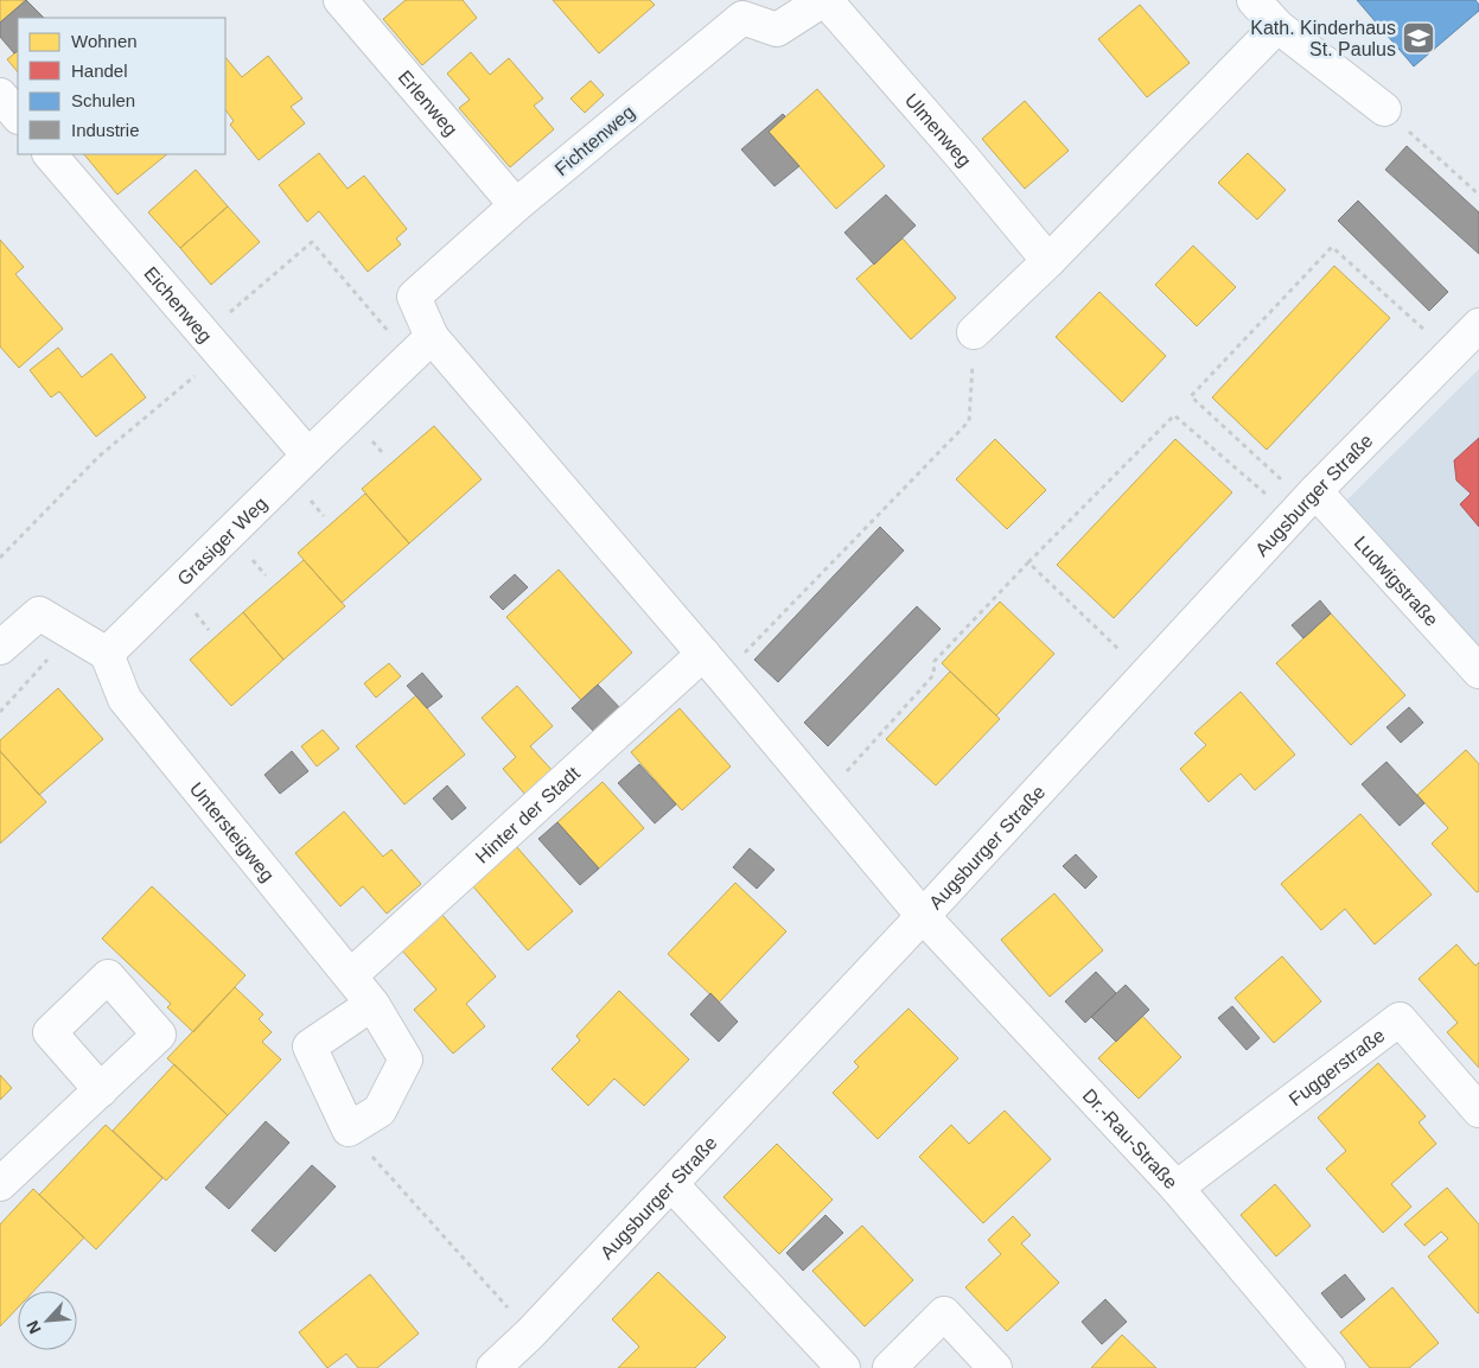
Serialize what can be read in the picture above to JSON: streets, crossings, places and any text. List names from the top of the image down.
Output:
{
  "streets": {
    "street": [
      "Erlenweg",
      "Ulmenweg",
      "Fichtenweg",
      "Eichenweg",
      "Augsburger Straße",
      "Grasiger Weg",
      "Ludwigstraße",
      "Hinter der Stadt",
      "Untersteigweg",
      "Fuggerstraße",
      "Dr.-Rau-Straße"
    ]
  },
  "crossings": [
    ["Erlenweg", "Fichtenweg"],
    ["Ulmenweg", "Fichtenweg"],
    ["Fichtenweg", "Grasiger Weg"],
    ["Eichenweg", "Grasiger Weg"],
    ["Augsburger Straße", "Ludwigstraße"],
    ["Augsburger Straße", "Dr.-Rau-Straße"],
    ["Grasiger Weg", "Untersteigweg"],
    ["Hinter der Stadt", "Untersteigweg"],
    ["Fuggerstraße", "Dr.-Rau-Straße"]
  ],
  "places": {
    "school or university": ["Kath. Kinderhaus St. Paulus"]
  },
  "legend": [
    "Wohnen",
    "Handel",
    "Schulen",
    "Industrie"
  ],
  "north": "bottom left"
}
